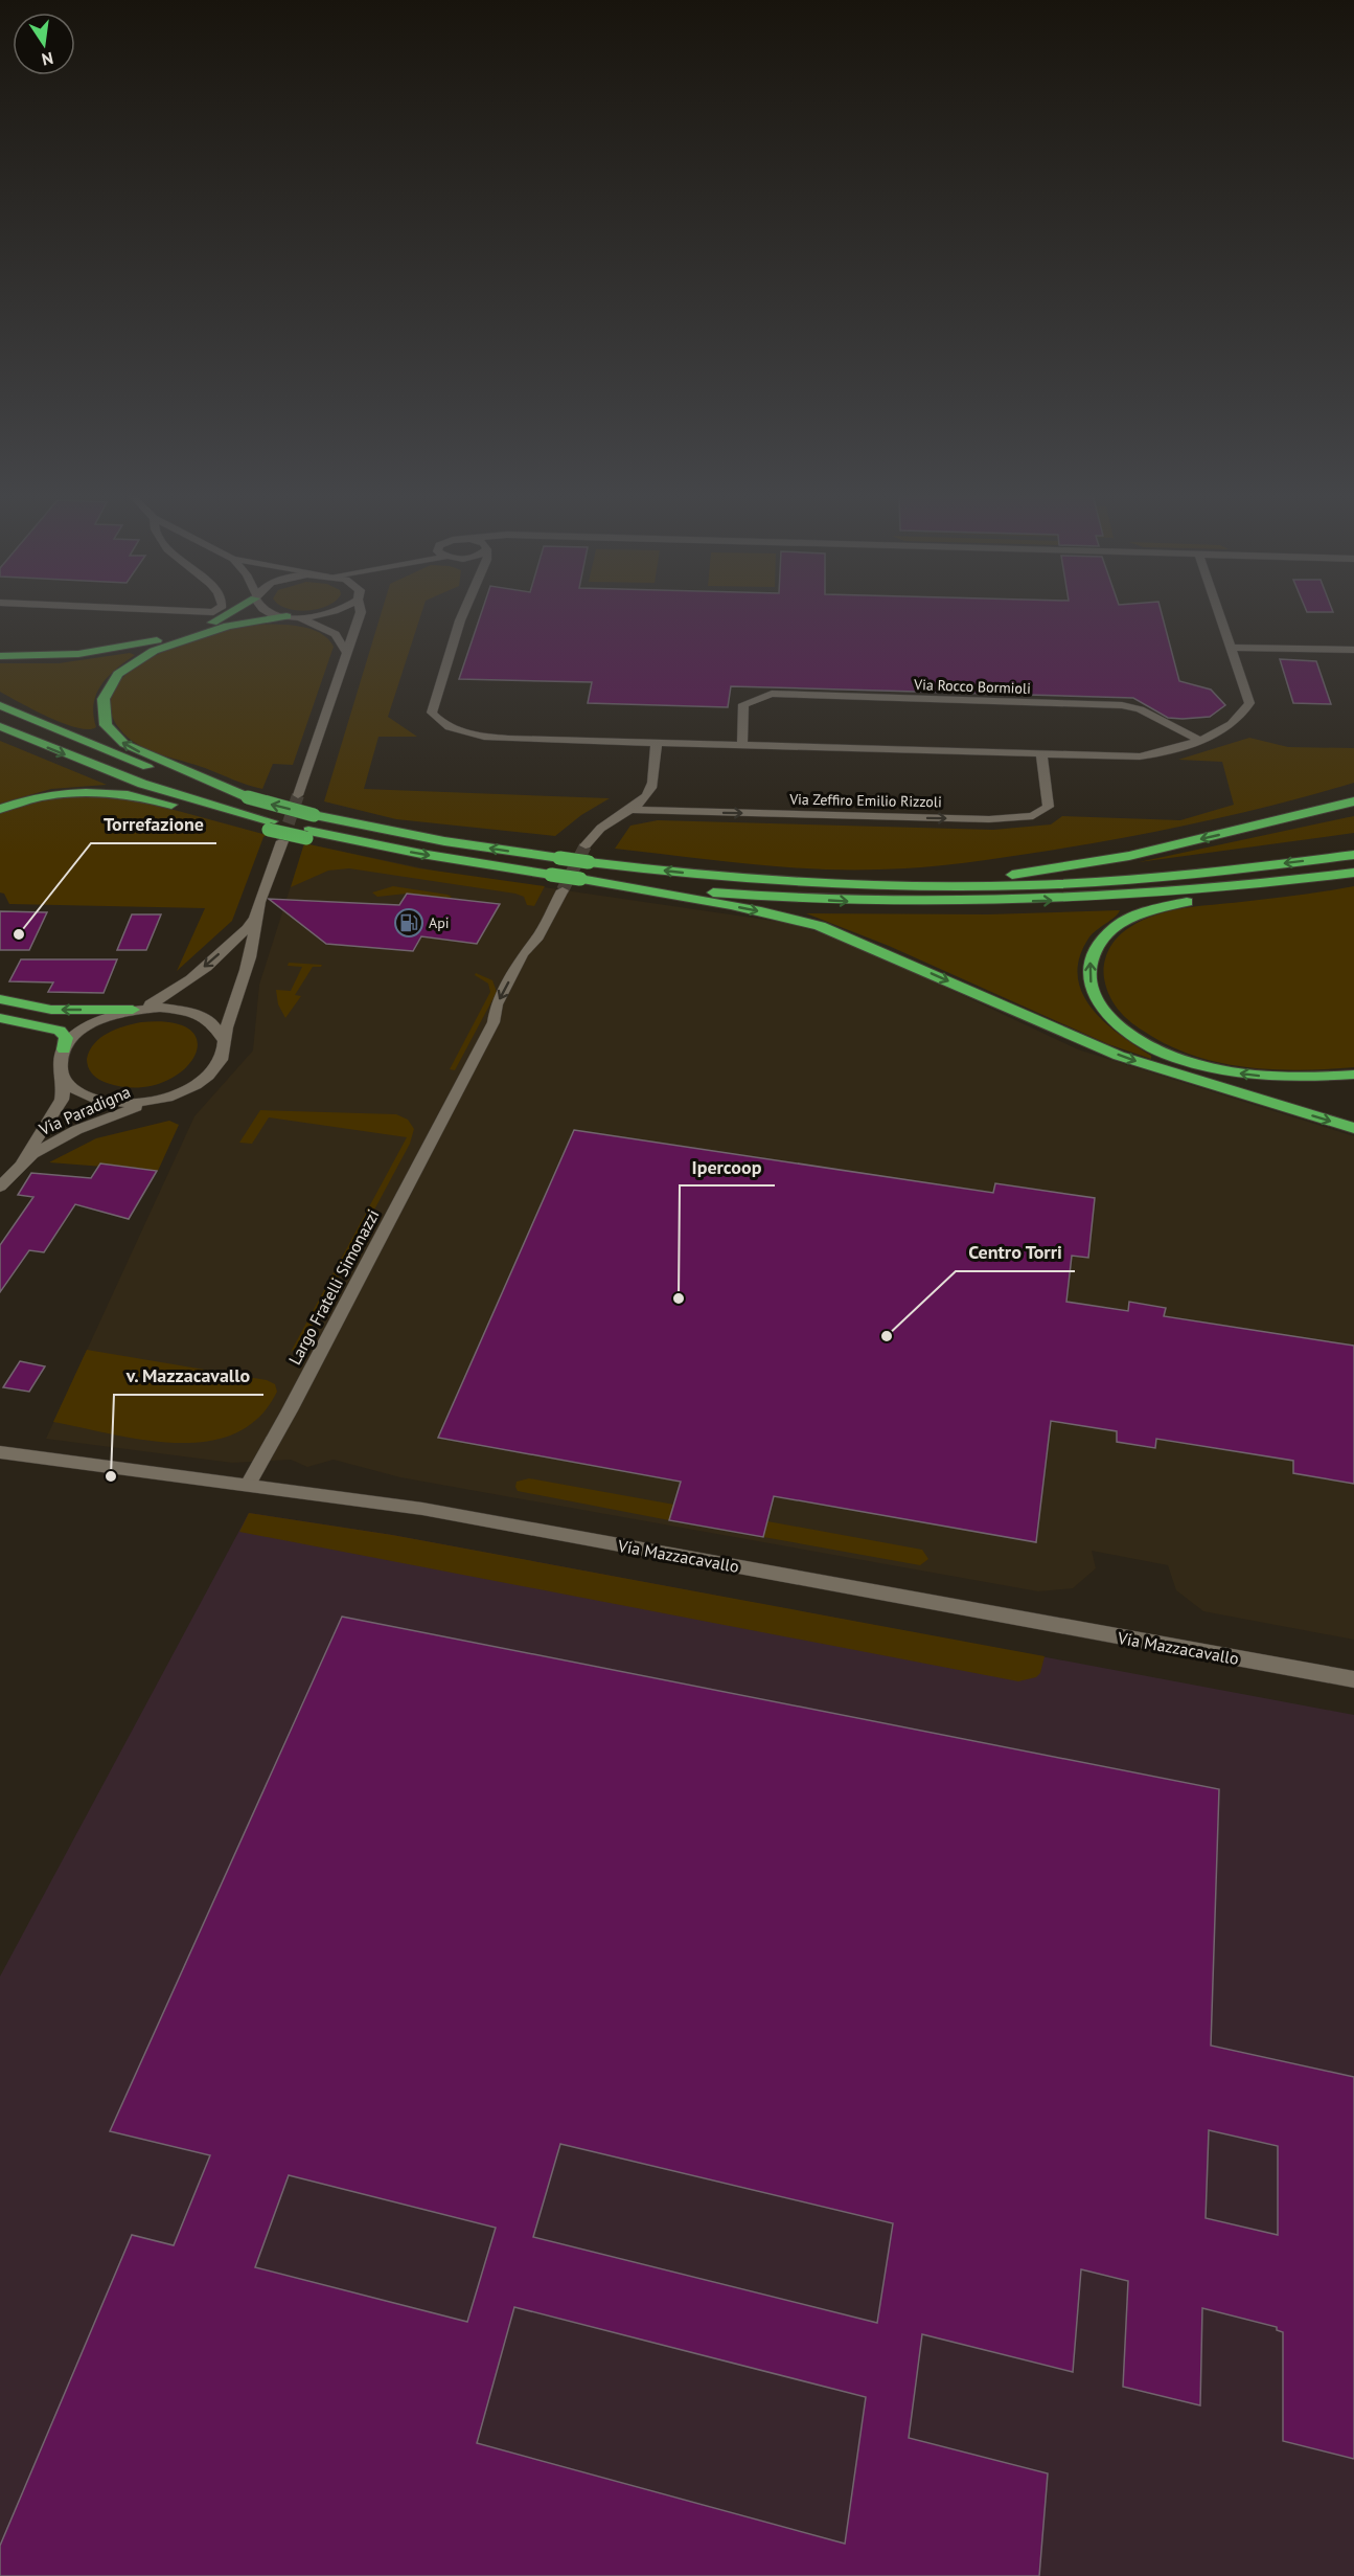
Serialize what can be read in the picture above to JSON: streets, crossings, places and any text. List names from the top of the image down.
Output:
{
  "streets": {
    "street": [
      "Via Rocco Bormioli",
      "Via Zeffiro Emilio Rizzoli",
      "Via Paradigna",
      "Largo Fratelli Simonazzi",
      "Via Mazzacavallo"
    ]
  },
  "crossings": [
    ["Largo Fratelli Simonazzi", "Via Mazzacavallo"]
  ],
  "one_way": ["Largo Fratelli Simonazzi"],
  "places": {
    "fuel station": ["Api"],
    "other": [
      "Torrefazione",
      "Ipercoop",
      "Centro Torri",
      "v. Mazzacavallo"
    ]
  },
  "north": "bottom"
}
